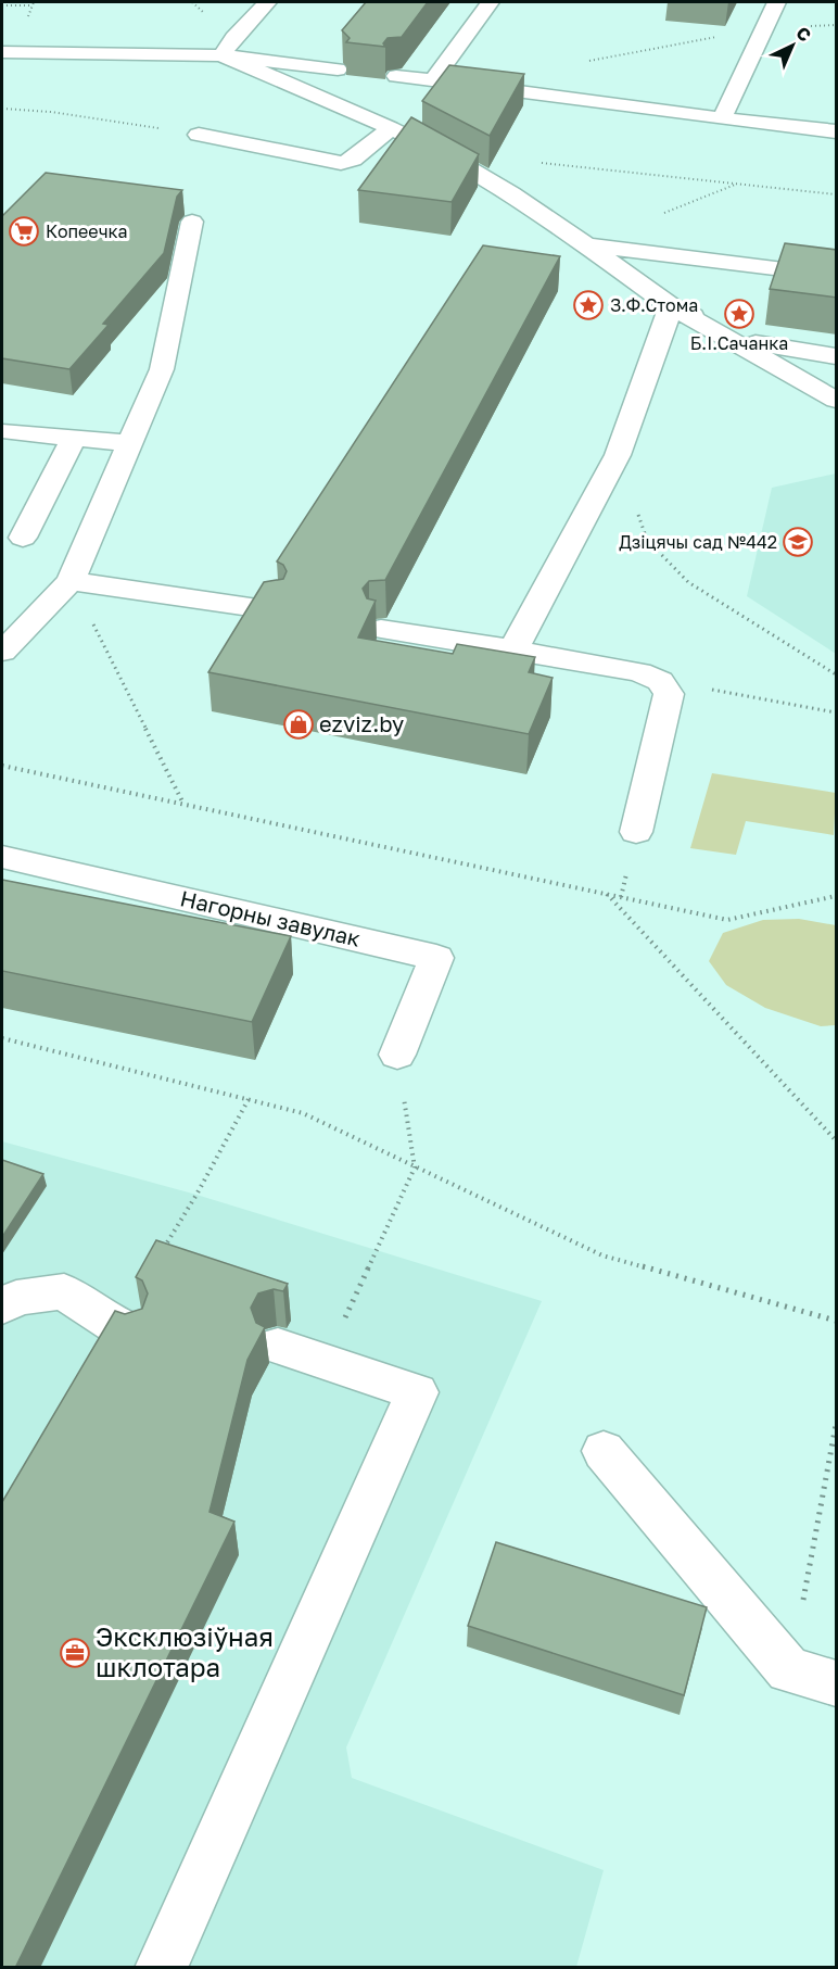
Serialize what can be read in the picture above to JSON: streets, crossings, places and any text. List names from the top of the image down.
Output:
{
  "streets": {
    "street": ["Нагорны завулак"]
  },
  "places": {
    "supermarket": ["Копеечка"],
    "place": ["З.Ф.Стома", "Б.І.Сачанка"],
    "school or university": ["Дзіцячы сад №442"],
    "shop": ["ezviz.by"],
    "office": ["Эксклюзіўная шклотара"]
  },
  "north": "top right"
}
